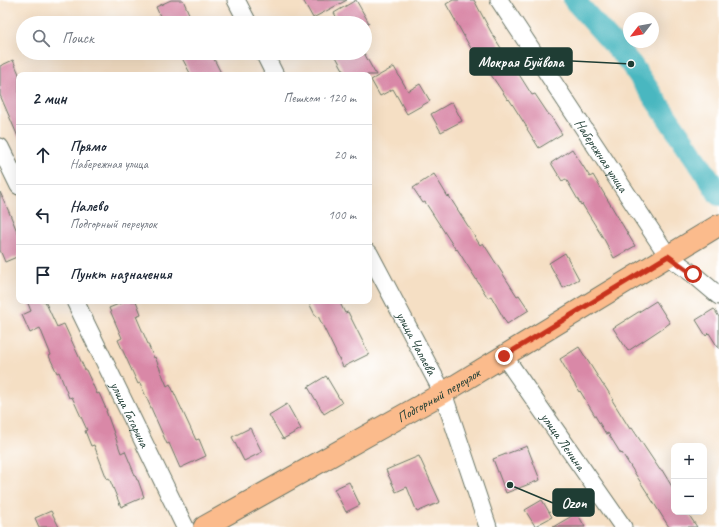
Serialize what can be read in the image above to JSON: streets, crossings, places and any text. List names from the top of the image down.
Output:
{
  "streets": {
    "main road": ["Подгорный переулок"],
    "street": [
      "Набережная улица",
      "улица Чапаева",
      "улица Гагарина",
      "улица Ленина"
    ]
  },
  "crossings": [
    ["Набережная улица", "Подгорный переулок"],
    ["улица Чапаева", "Подгорный переулок"],
    ["Подгорный переулок", "улица Ленина"]
  ],
  "places": ["Мокрая Буйвола", "Ozon"],
  "north": "bottom left",
  "page": {
    "search": "Поиск",
    "heading": ["2 мин", "Пешком · 120 m"],
    "list": [
      ["Прямо", "Набережная улица", "20 m"],
      ["Налево", "Подгорный переулок", "100 m"],
      "Пункт назначения"
    ],
    "map_buttons": ["+", "−"]
  }
}
